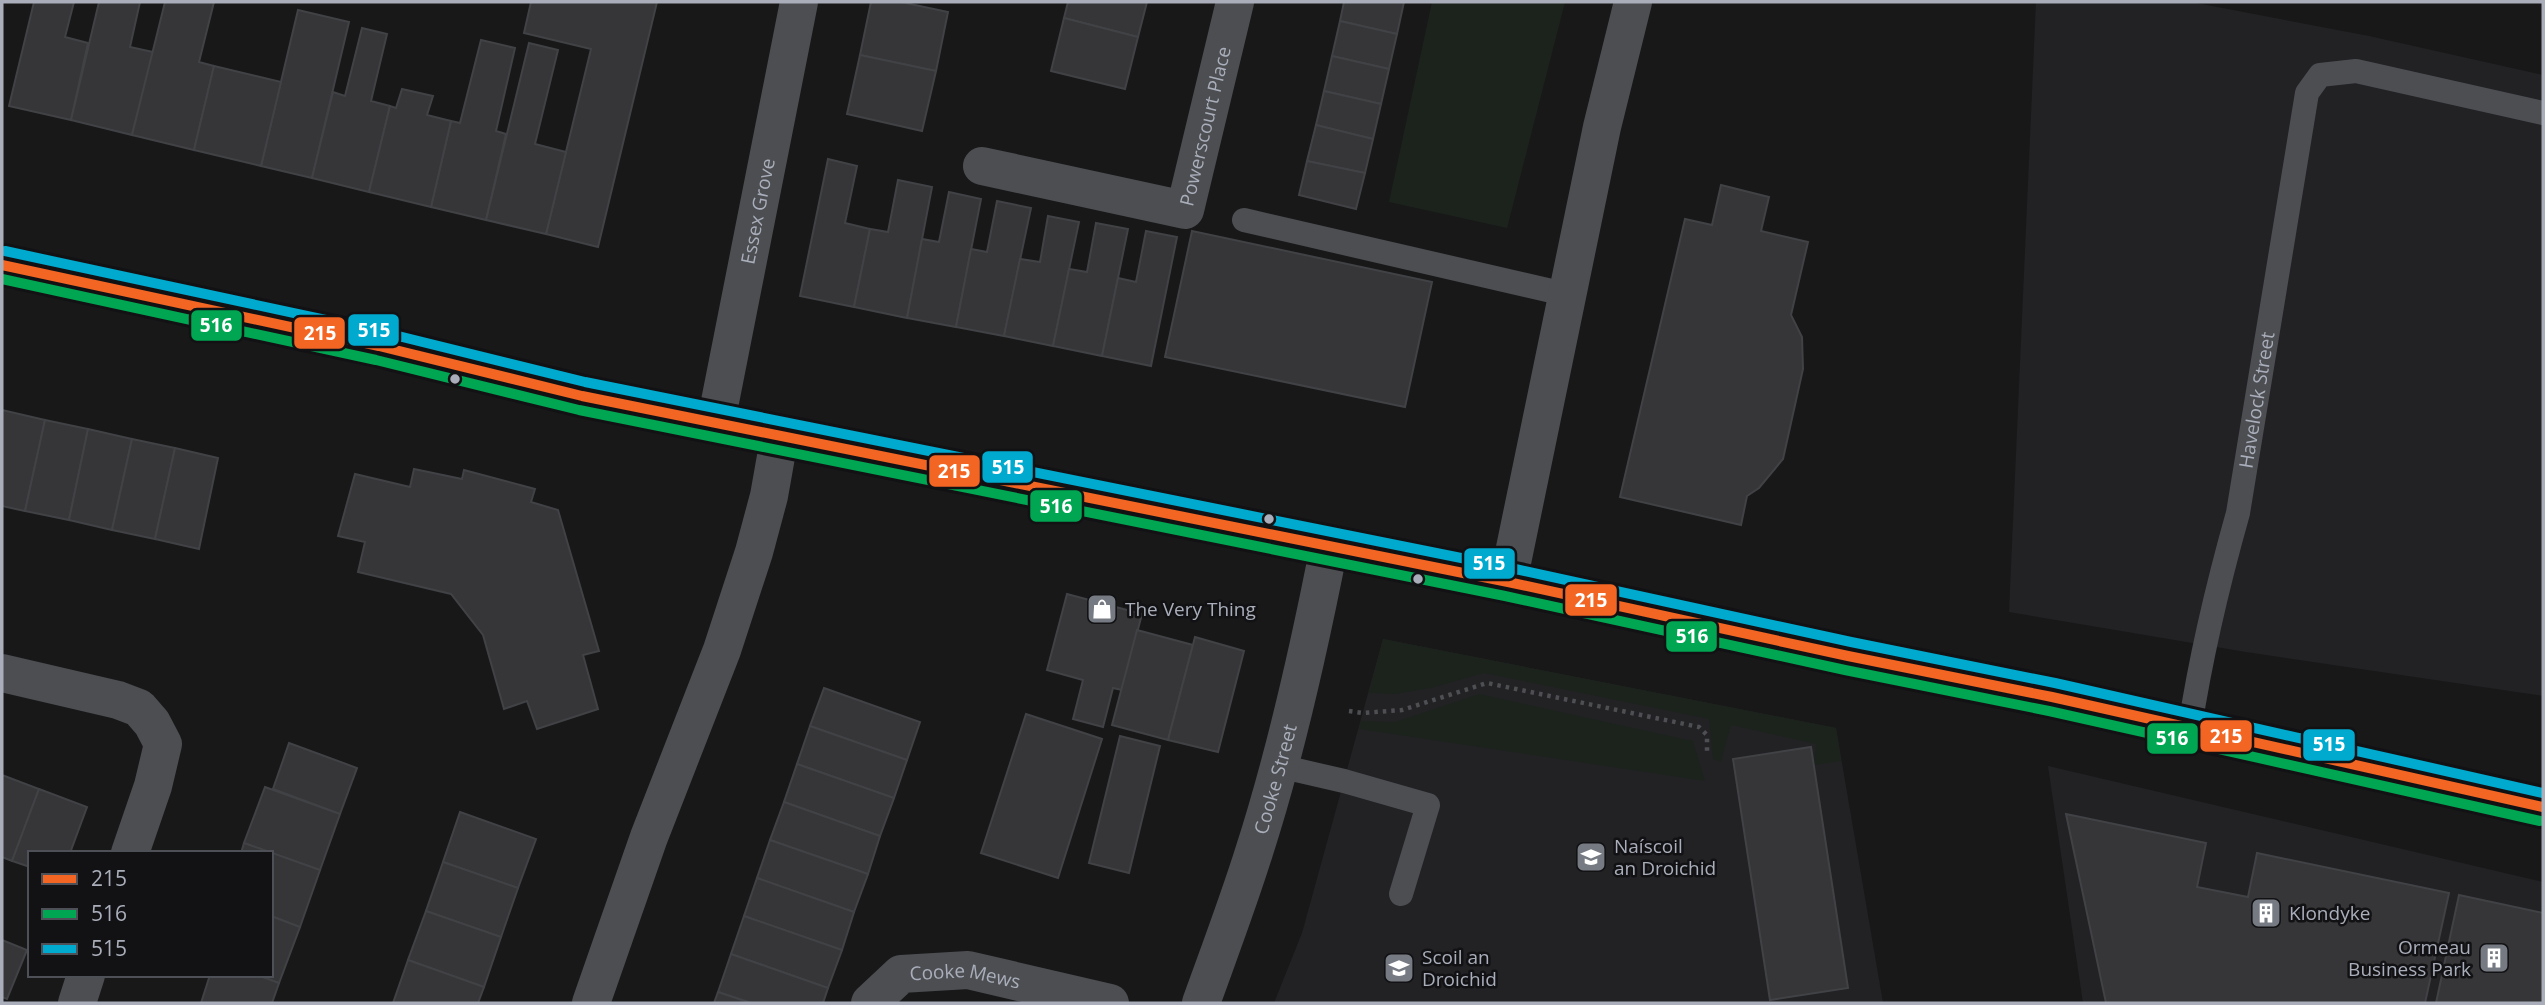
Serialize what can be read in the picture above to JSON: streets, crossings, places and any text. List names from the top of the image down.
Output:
{
  "streets": {
    "street": [
      "Powerscourt Place",
      "Essex Grove",
      "Cooke Street",
      "Cooke Mews"
    ],
    "lane": ["Havelock Street"]
  },
  "places": {
    "shop": ["The Very Thing"],
    "school or university": ["Naíscoil an Droichid", "Scoil an Droichid"],
    "building": ["Klondyke", "Ormeau Business Park"]
  },
  "lines": ["transit line 515", "transit line 215", "transit line 516"],
  "legend": ["215", "516", "515"]
}
